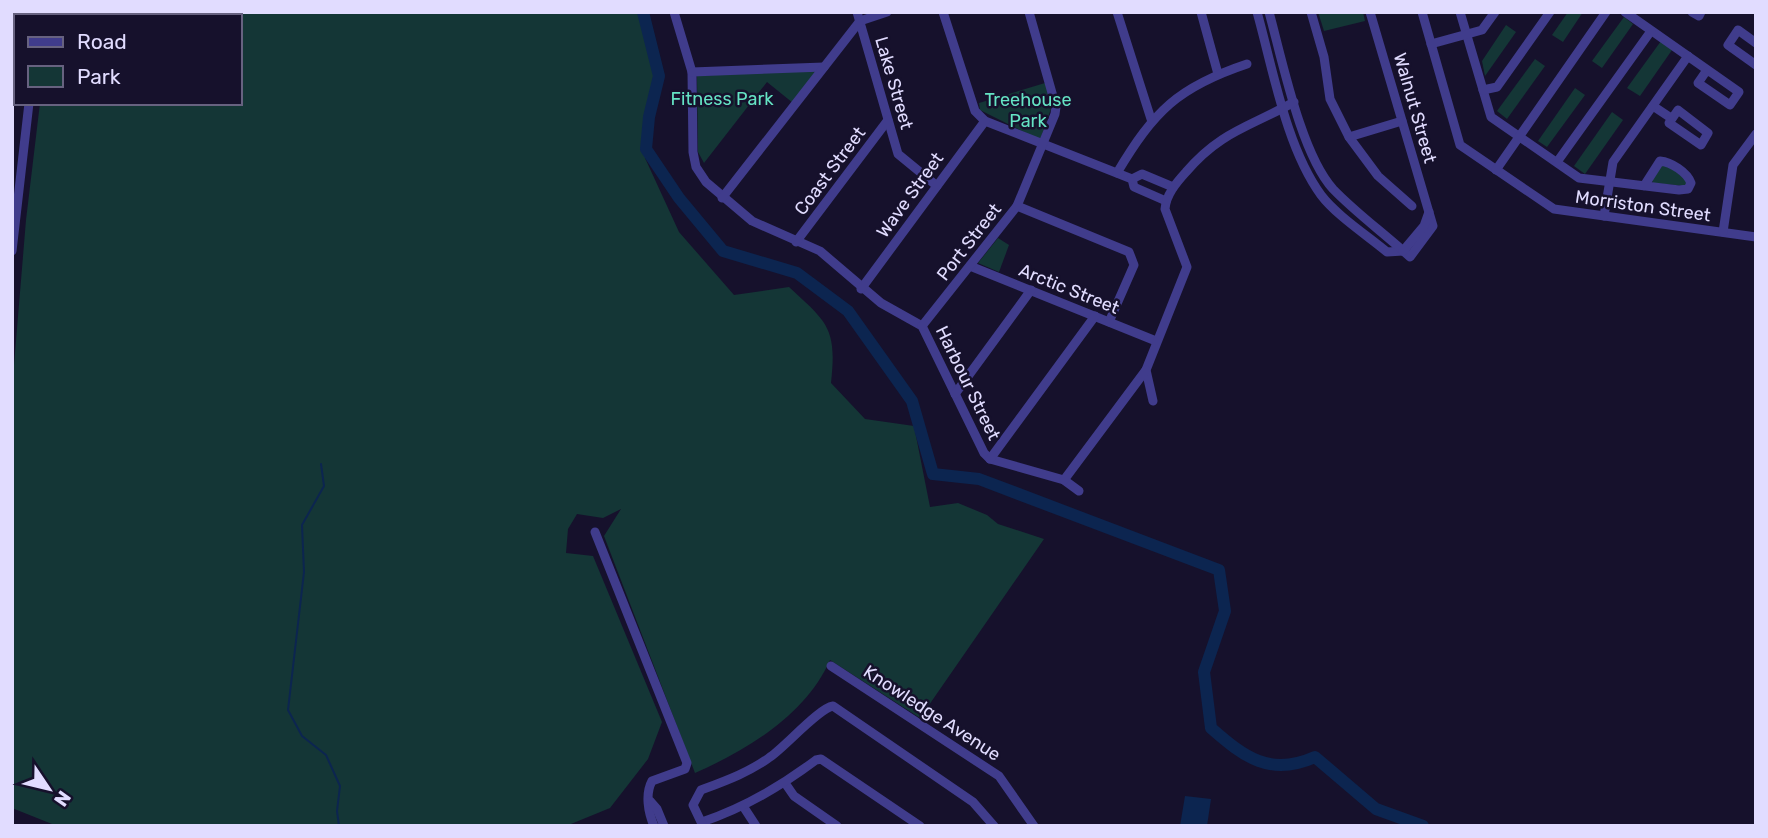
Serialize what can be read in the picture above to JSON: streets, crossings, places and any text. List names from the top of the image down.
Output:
{
  "streets": {
    "street": [
      "Lake Street",
      "Walnut Street",
      "Coast Street",
      "Wave Street",
      "Morriston Street",
      "Port Street",
      "Arctic Street",
      "Harbour Street",
      "Knowledge Avenue"
    ]
  },
  "crossings": [
    ["Lake Street", "Coast Street"],
    ["Lake Street", "Wave Street"],
    ["Coast Street", "Harbour Street"],
    ["Wave Street", "Harbour Street"],
    ["Port Street", "Arctic Street"],
    ["Port Street", "Harbour Street"]
  ],
  "parks": ["Fitness Park", "Treehouse Park"],
  "legend": ["Road", "Park"],
  "north": "bottom right"
}
